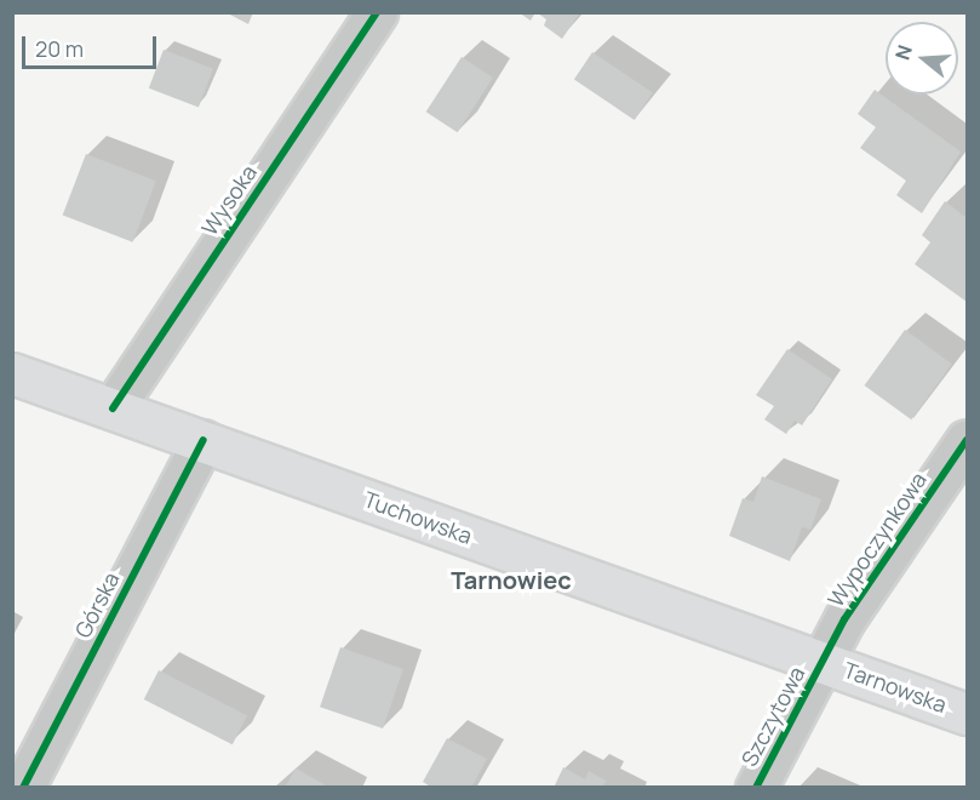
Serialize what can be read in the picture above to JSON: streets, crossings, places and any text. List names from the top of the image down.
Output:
{
  "streets": {
    "main road": ["Tuchowska", "Tarnowska"],
    "street": [
      "Wysoka",
      "Wypoczynkowa",
      "Górska",
      "Szczytowa"
    ]
  },
  "crossings": [
    ["Wysoka", "Tuchowska"],
    ["Tuchowska", "Wypoczynkowa"],
    ["Tuchowska", "Górska"],
    ["Tuchowska", "Tarnowska"],
    ["Tuchowska", "Szczytowa"],
    ["Wypoczynkowa", "Tarnowska"],
    ["Wypoczynkowa", "Szczytowa"],
    ["Tarnowska", "Szczytowa"]
  ],
  "districts": ["Tarnowiec"],
  "scale_bar": "20 m",
  "north": "left"
}
